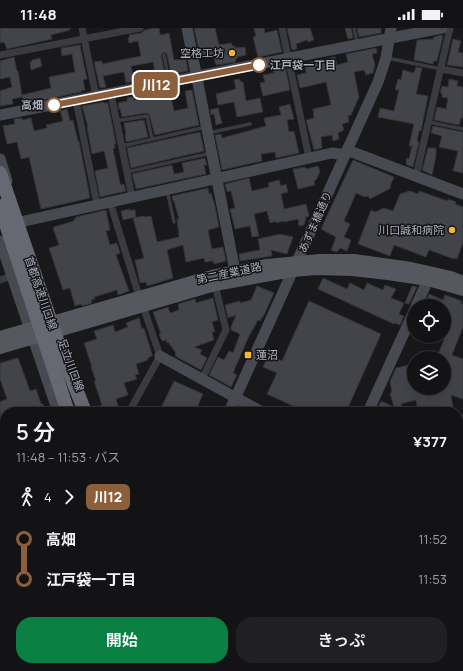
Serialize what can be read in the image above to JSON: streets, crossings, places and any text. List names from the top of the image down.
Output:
{
  "streets": {
    "highway": ["首都高速川口線"],
    "main road": ["第二産業道路"],
    "street": ["あずま橋通り", "足立川口線"]
  },
  "crossings": [
    ["あずま橋通り", "第二産業道路"],
    ["第二産業道路", "足立川口線"]
  ],
  "places": {
    "other": [
      "空格工坊",
      "江戸袋一丁目",
      "高畑",
      "川口誠和病院"
    ],
    "transit": ["蓮沼"]
  },
  "lines": ["bus line 川12"],
  "page": {
    "status": "11:48",
    "on_map": "川12",
    "heading": ["5 分", "11:48 – 11:53 · バス", "¥377"],
    "legs": ["4", "川12"],
    "list": [
      {
        "name": "高畑",
        "value": "11:52"
      },
      {
        "name": "江戸袋一丁目",
        "value": "11:53"
      }
    ],
    "buttons": ["開始", "きっぷ"]
  }
}
